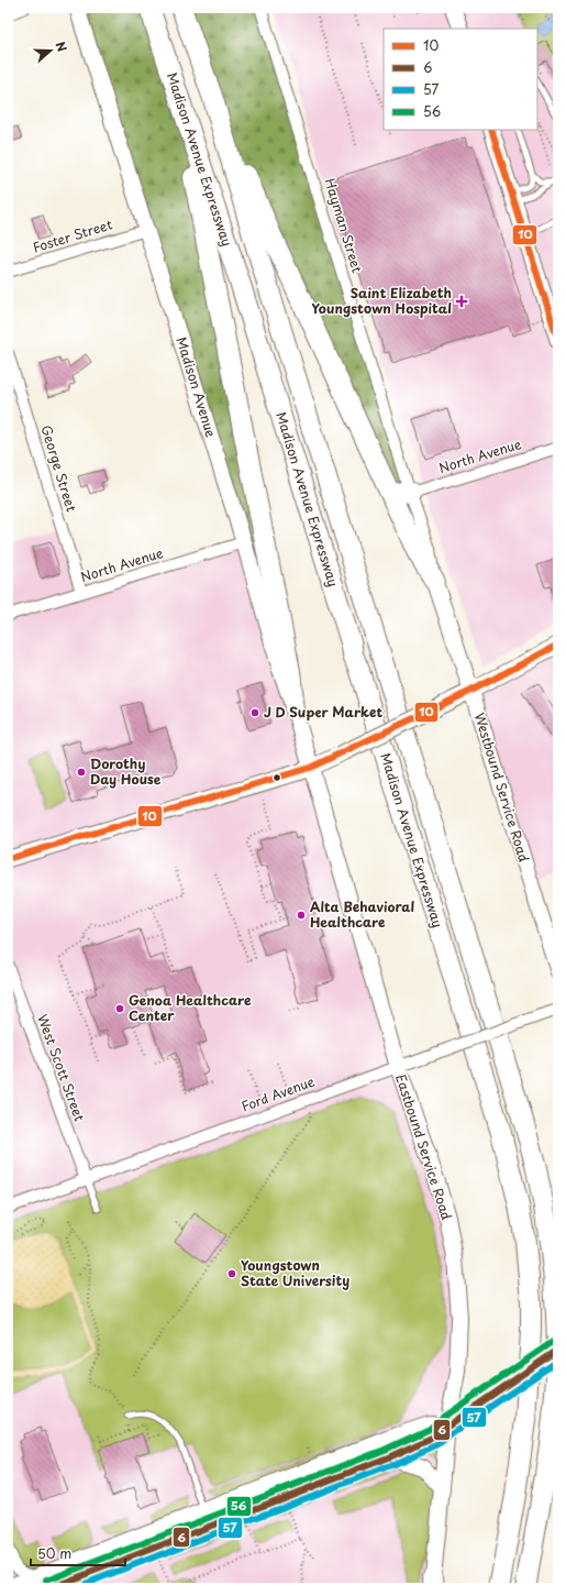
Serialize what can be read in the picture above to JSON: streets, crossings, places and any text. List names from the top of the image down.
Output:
{
  "streets": {
    "highway": ["Madison Avenue Expressway"],
    "main road": ["Madison Avenue", "Westbound Service Road", "Eastbound Service Road"],
    "street": [
      "Hayman Street",
      "Foster Street",
      "North Avenue",
      "George Street",
      "West Scott Street",
      "Ford Avenue"
    ]
  },
  "crossings": [
    ["Hayman Street", "North Avenue"],
    ["Foster Street", "Madison Avenue"],
    ["Madison Avenue", "North Avenue"],
    ["Madison Avenue", "Eastbound Service Road"],
    ["North Avenue", "George Street"],
    ["West Scott Street", "Ford Avenue"],
    ["Ford Avenue", "Eastbound Service Road"]
  ],
  "places": {
    "health": ["Saint Elizabeth Youngstown Hospital"],
    "other": [
      "J D Super Market",
      "Dorothy Day House",
      "Alta Behavioral Healthcare",
      "Genoa Healthcare Center",
      "Youngstown State University"
    ]
  },
  "lines": [
    "transit line 10",
    "transit line 56",
    "transit line 6",
    "transit line 57"
  ],
  "legend": [
    "10",
    "6",
    "57",
    "56"
  ],
  "scale_bar": "50 m",
  "north": "right"
}
